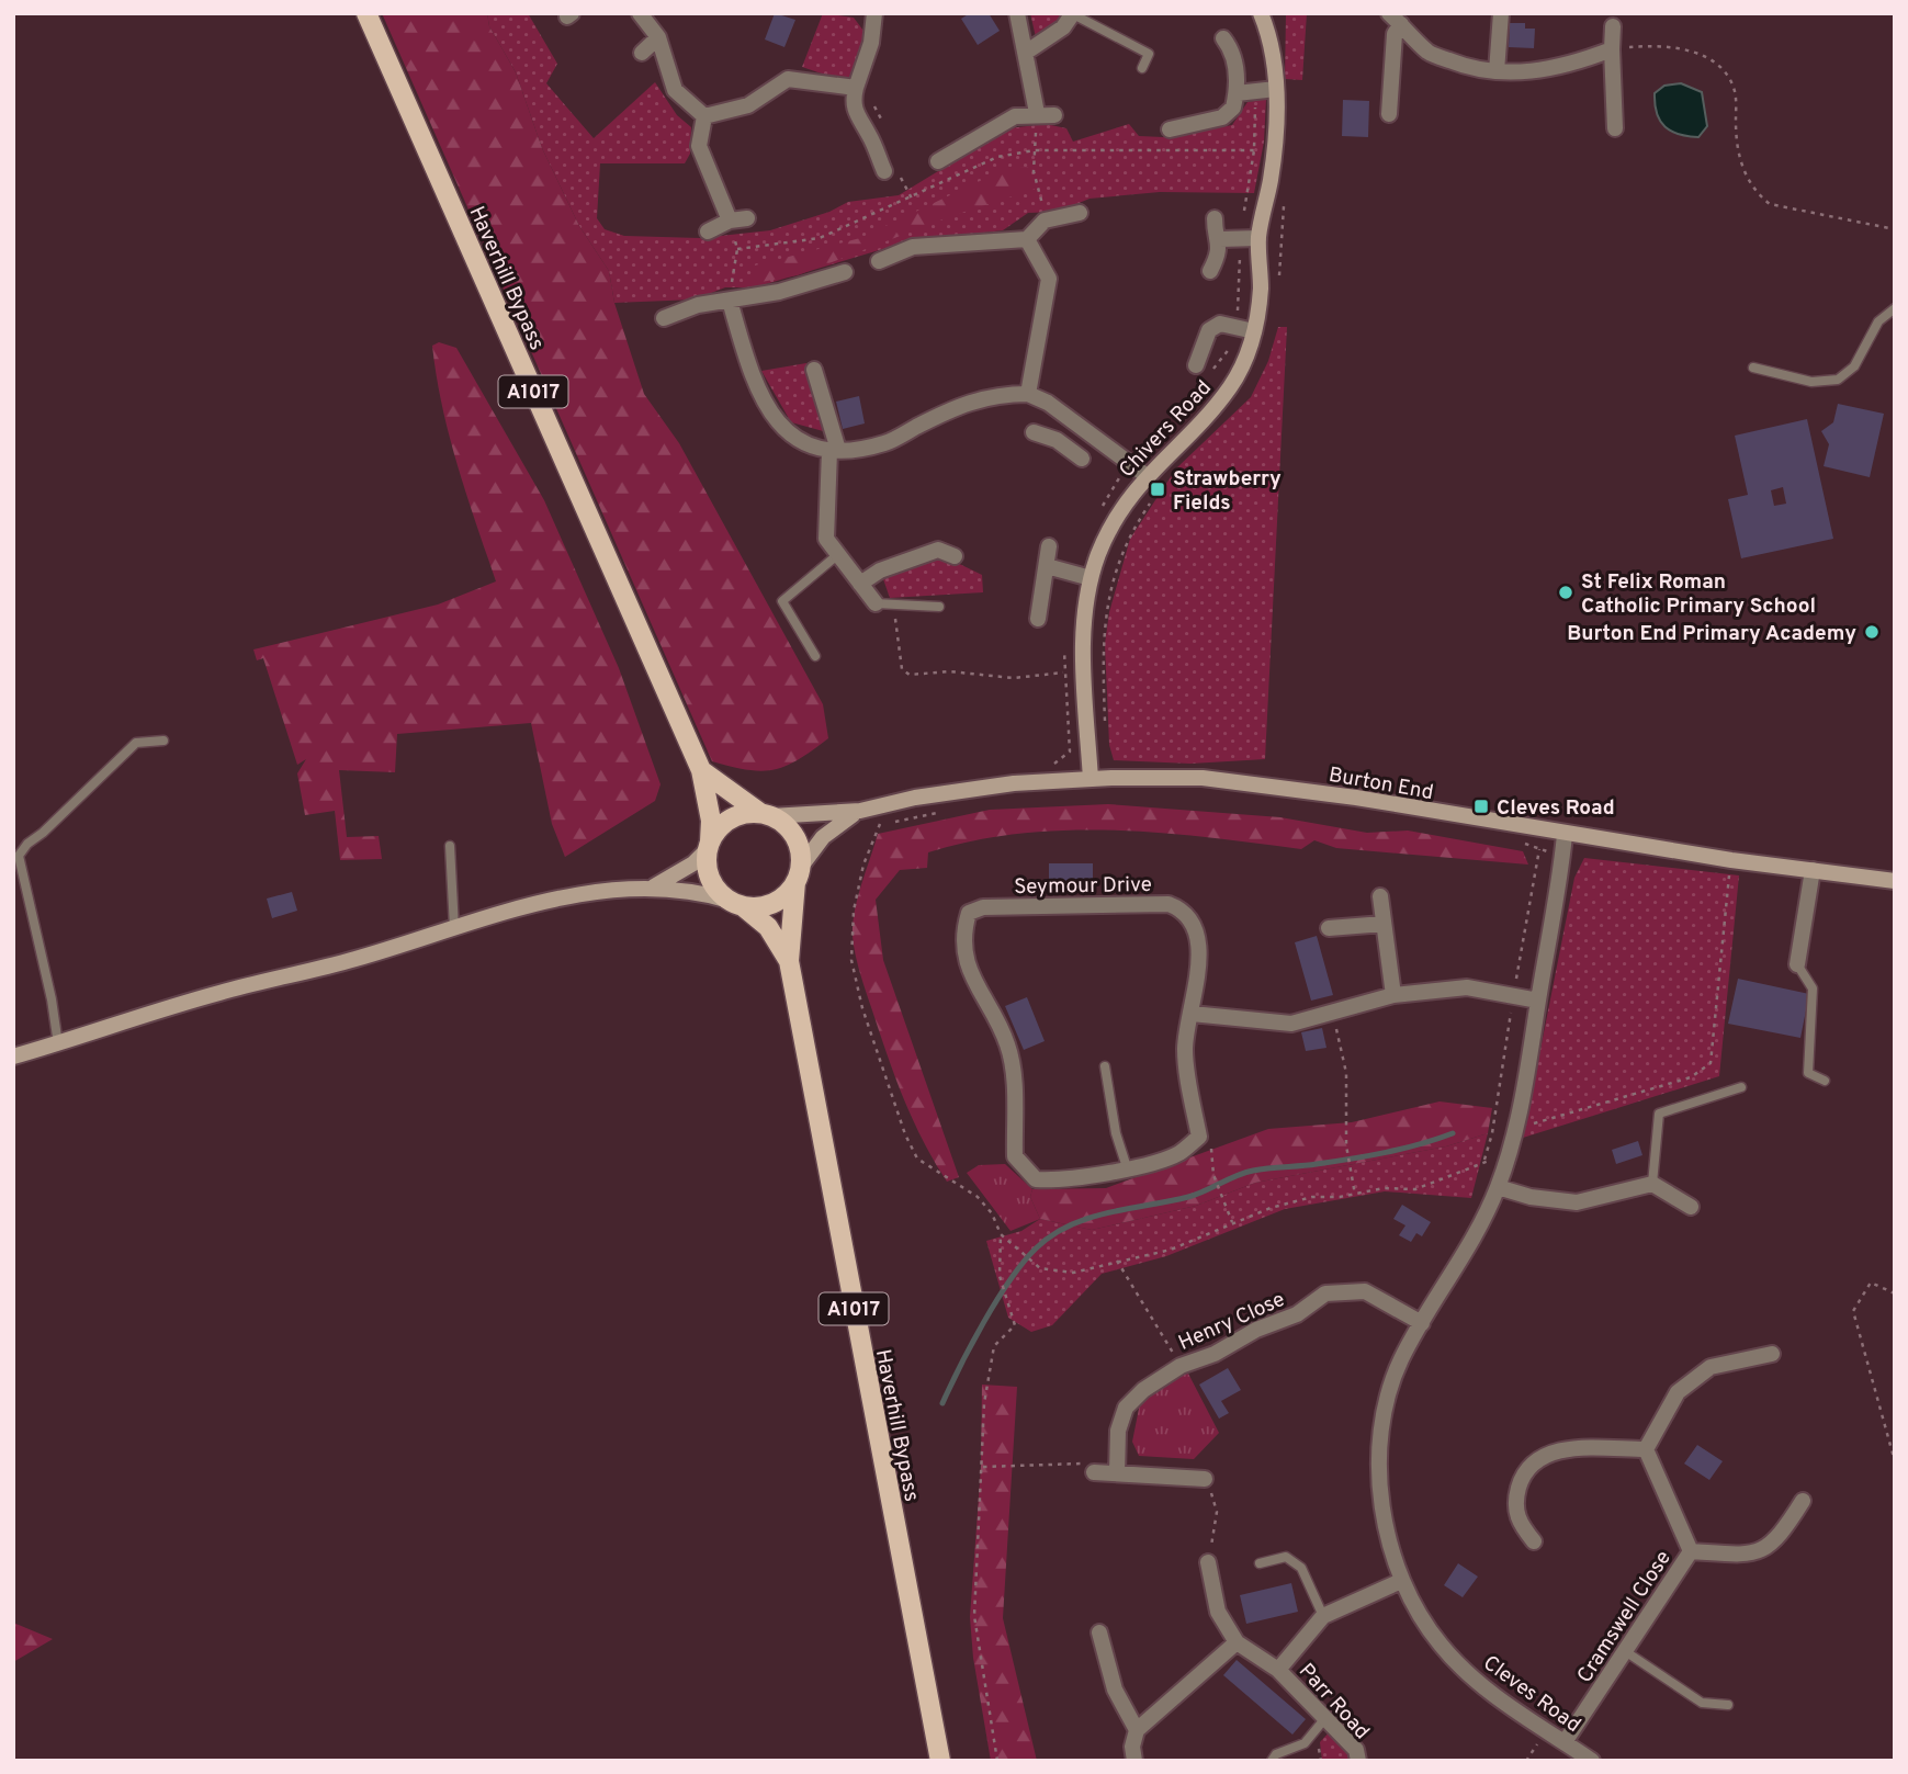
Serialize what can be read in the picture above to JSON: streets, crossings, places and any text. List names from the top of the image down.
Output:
{
  "streets": {
    "main road": ["Haverhill Bypass", "A1017"],
    "street": [
      "Chivers Road",
      "Burton End",
      "Seymour Drive",
      "Henry Close",
      "Cramswell Close",
      "Cleves Road",
      "Parr Road"
    ]
  },
  "crossings": [
    ["Haverhill Bypass", "Burton End"],
    ["Chivers Road", "Burton End"],
    ["Burton End", "Cleves Road"],
    ["Henry Close", "Cleves Road"],
    ["Cramswell Close", "Cleves Road"],
    ["Cleves Road", "Parr Road"]
  ],
  "places": {
    "transit": ["Strawberry Fields", "Cleves Road"],
    "other": ["St Felix Roman Catholic Primary School", "Burton End Primary Academy"]
  }
}
